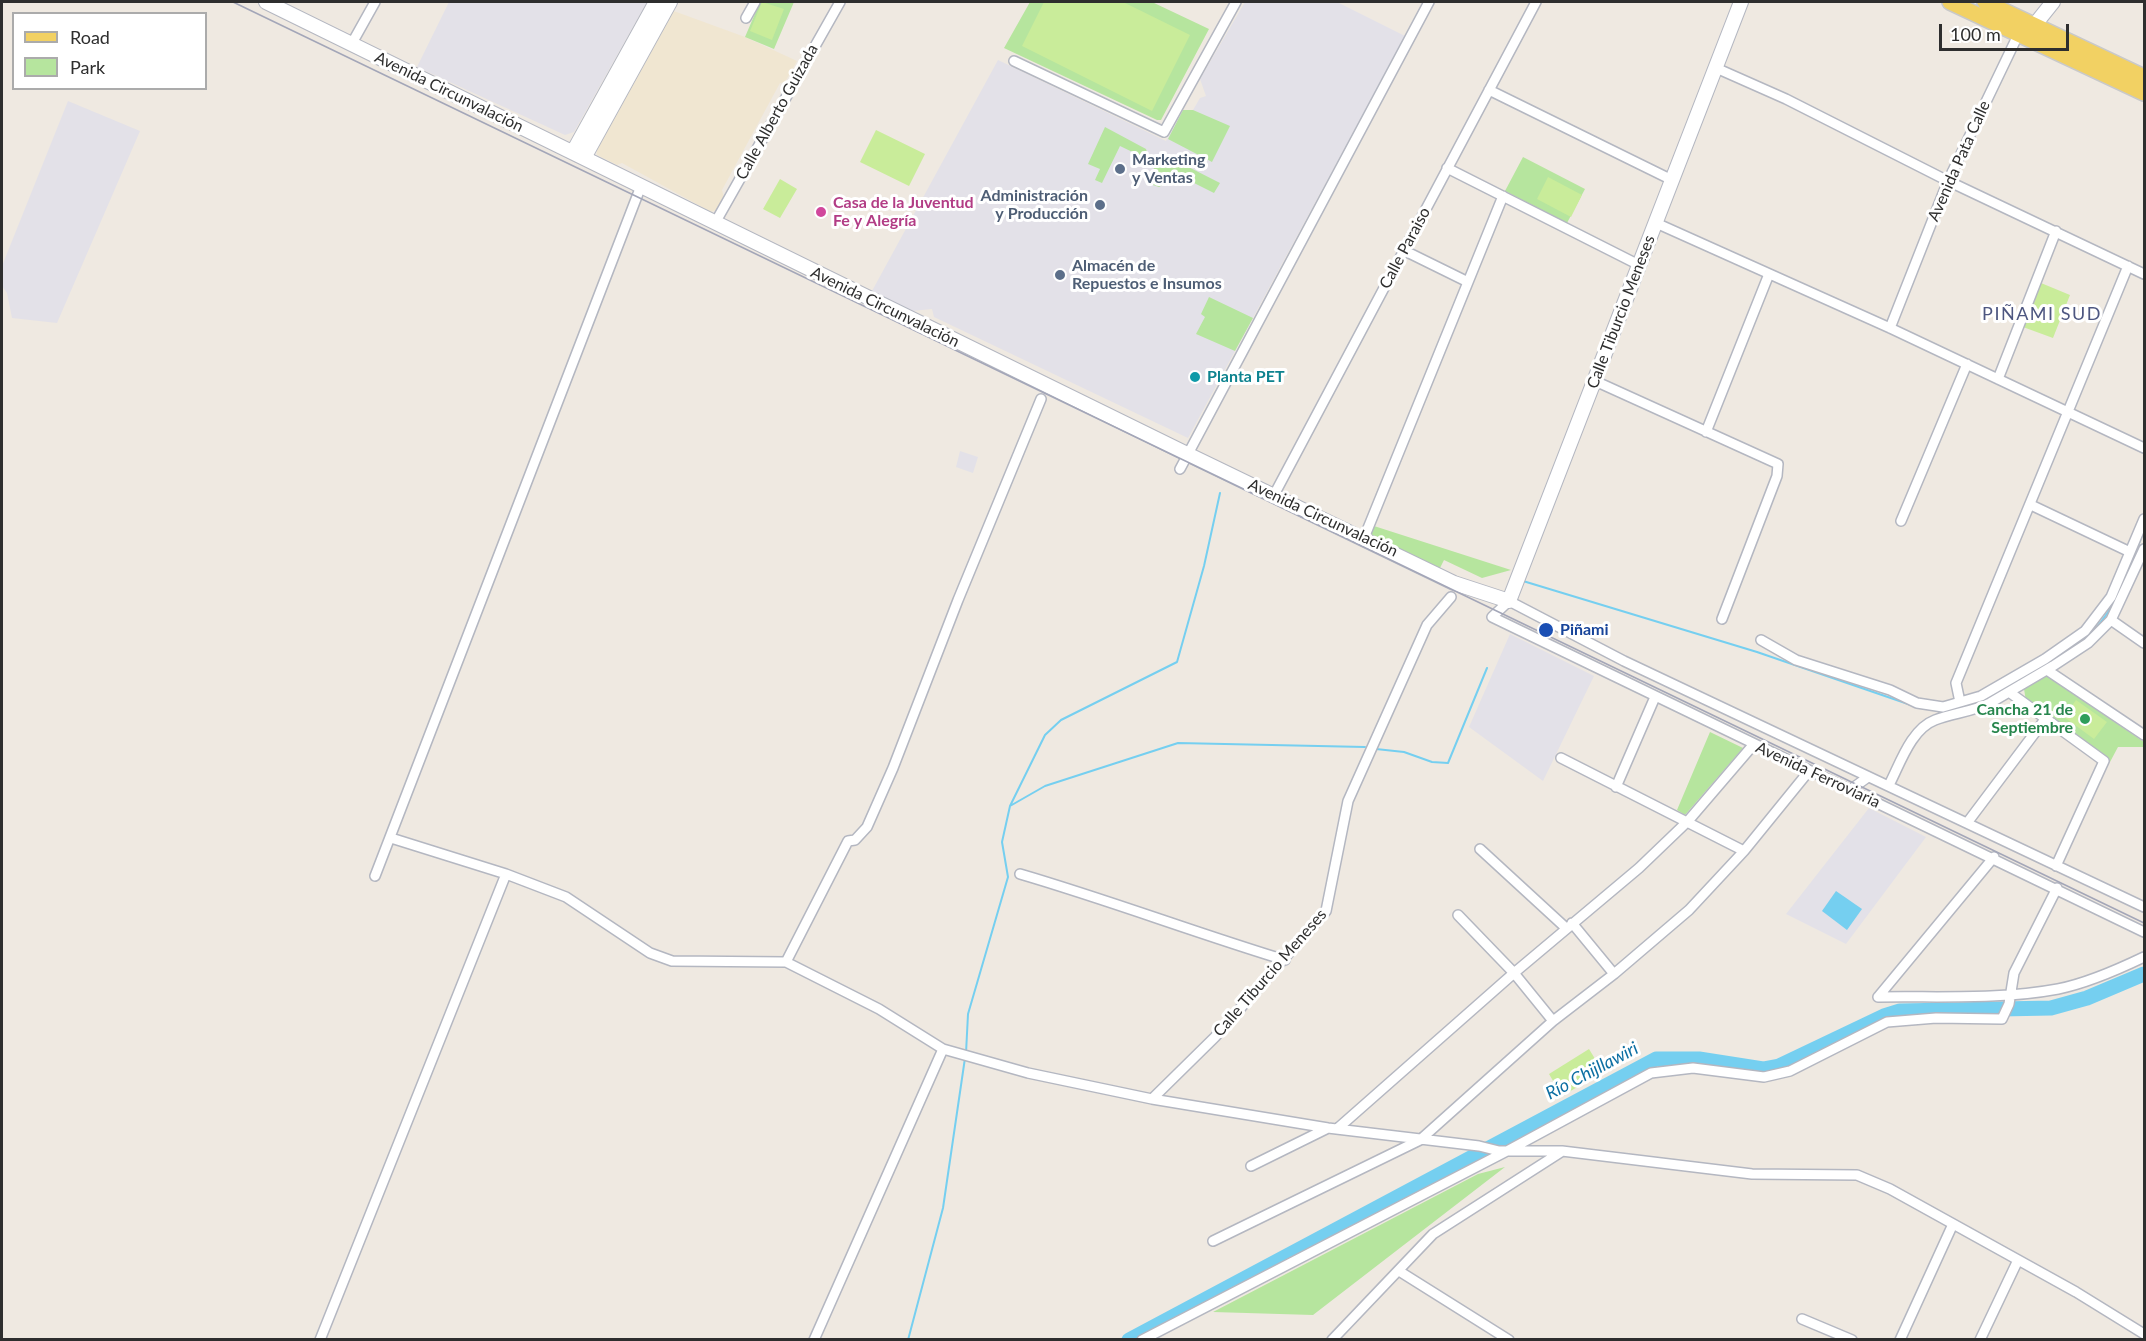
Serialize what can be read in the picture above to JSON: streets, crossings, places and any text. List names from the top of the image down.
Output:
{
  "streets": {
    "street": [
      "Avenida Circunvalación",
      "Calle Alberto Guizada",
      "Avenida Pata Calle",
      "Calle Paraiso",
      "Calle Tiburcio Meneses",
      "Avenida Ferroviaria"
    ]
  },
  "crossings": [
    ["Avenida Circunvalación", "Calle Alberto Guizada"],
    ["Avenida Circunvalación", "Calle Paraiso"],
    ["Avenida Circunvalación", "Calle Tiburcio Meneses"],
    ["Avenida Circunvalación", "Avenida Ferroviaria"],
    ["Calle Tiburcio Meneses", "Avenida Ferroviaria"]
  ],
  "districts": ["PIÑAMI SUD"],
  "water": ["Río Chijllawiri"],
  "places": [
    "Marketing y Ventas",
    "Administración y Producción",
    "Casa de la Juventud Fe y Alegría",
    "Almacén de Repuestos e Insumos",
    "Planta PET",
    "Piñami",
    "Cancha 21 de Septiembre"
  ],
  "legend": ["Road", "Park"],
  "scale_bar": "100 m"
}
